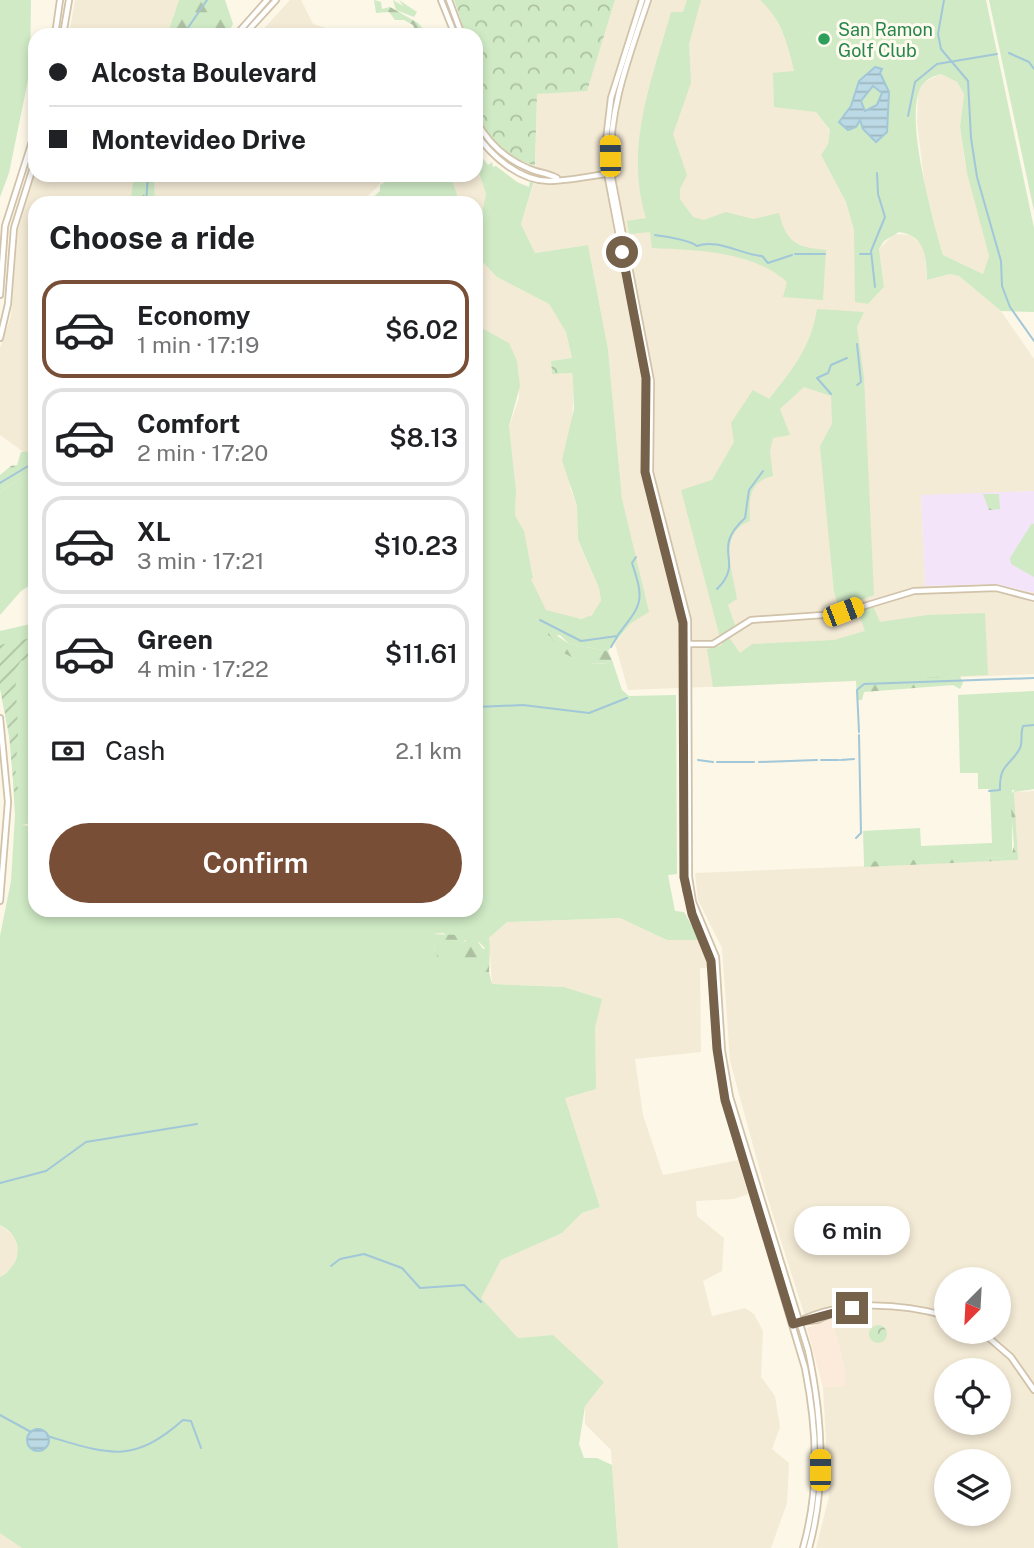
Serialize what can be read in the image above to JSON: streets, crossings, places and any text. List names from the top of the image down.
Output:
{
  "places": ["San Ramon Golf Club"],
  "north": "bottom left",
  "page": {
    "banner": ["Alcosta Boulevard", "Montevideo Drive"],
    "heading": "Choose a ride",
    "list": [
      {
        "name": "Economy",
        "note": "1 min · 17:19",
        "value": "$6.02"
      },
      {
        "name": "Comfort",
        "note": "2 min · 17:20",
        "value": "$8.13"
      },
      {
        "name": "XL",
        "note": "3 min · 17:21",
        "value": "$10.23"
      },
      {
        "name": "Green",
        "note": "4 min · 17:22",
        "value": "$11.61"
      }
    ],
    "pay": ["Cash", "2.1 km"],
    "buttons": "Confirm",
    "bubble": "6 min"
  }
}
